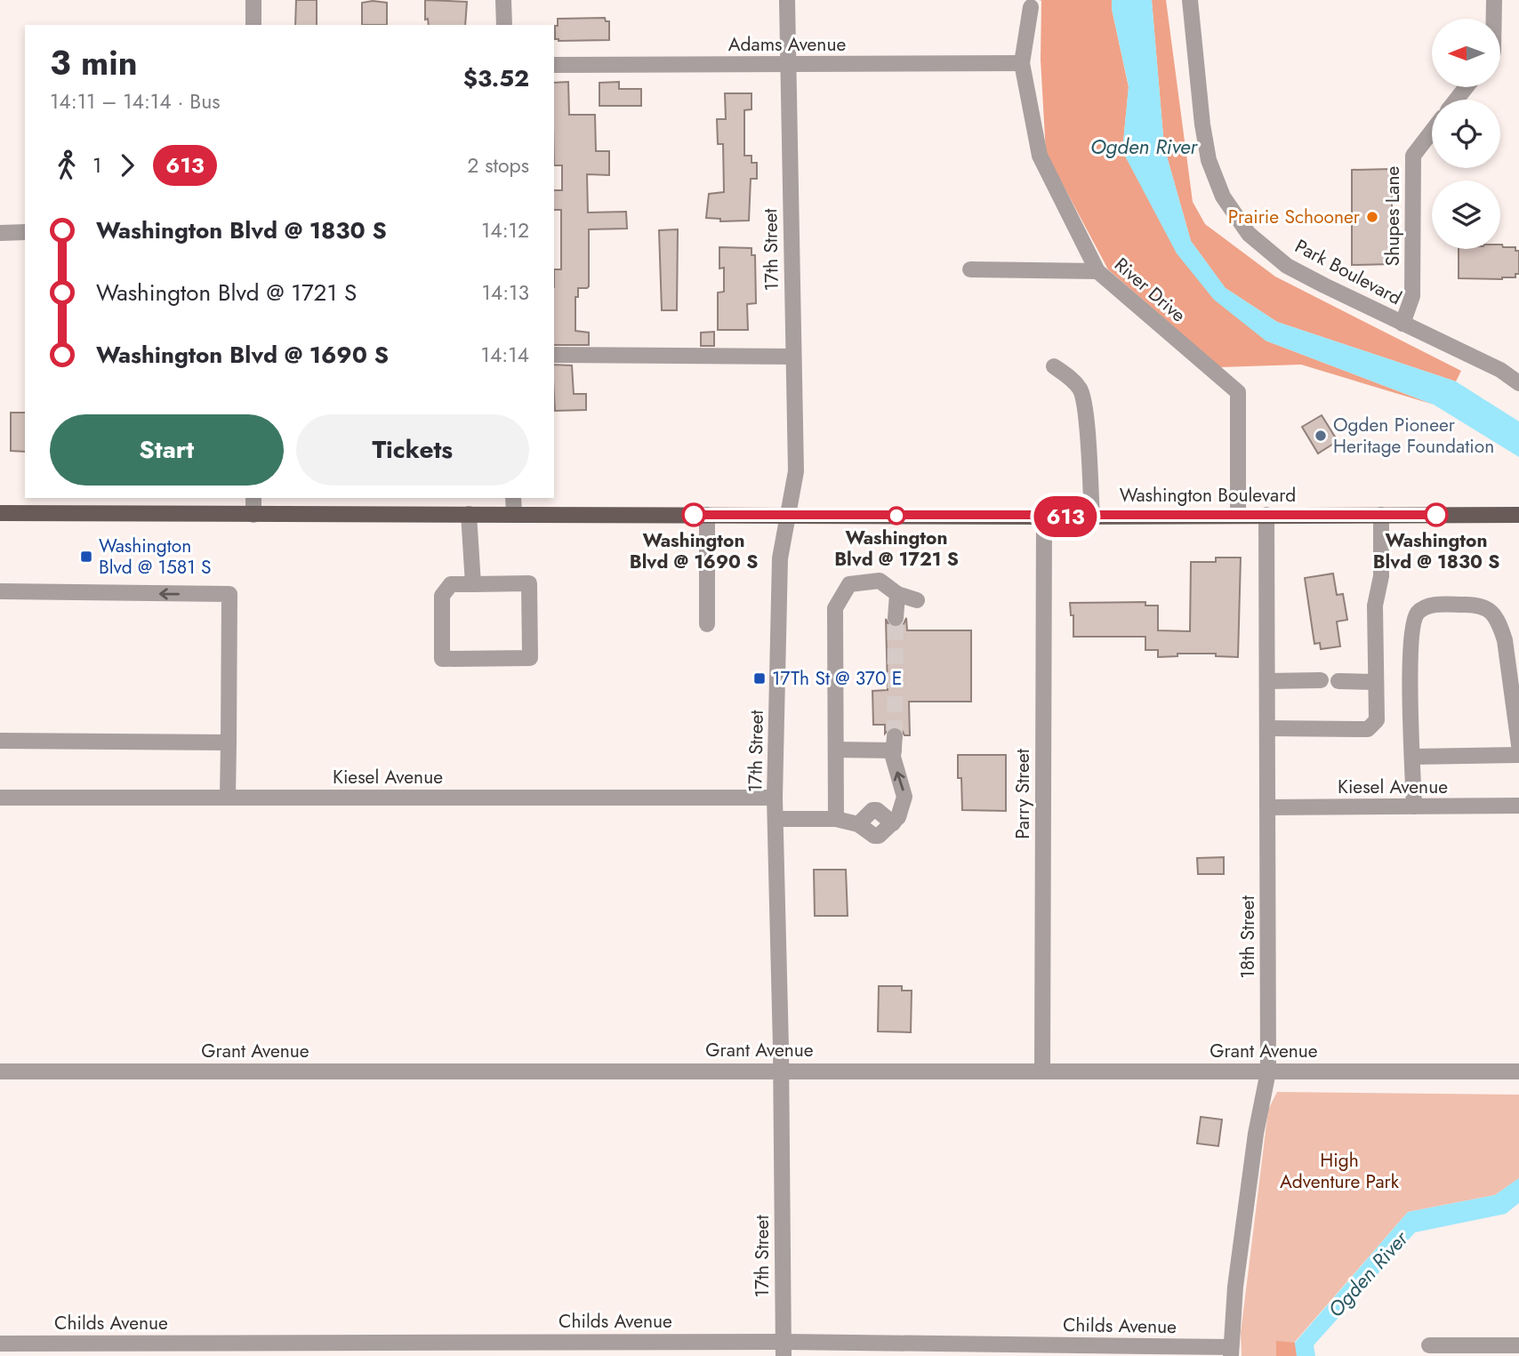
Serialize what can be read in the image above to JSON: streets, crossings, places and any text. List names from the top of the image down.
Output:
{
  "streets": {
    "main road": ["Washington Boulevard"],
    "street": [
      "Adams Avenue",
      "Shupes Lane",
      "17th Street",
      "Park Boulevard",
      "River Drive",
      "Kiesel Avenue",
      "Parry Street",
      "18th Street",
      "Grant Avenue",
      "Childs Avenue"
    ]
  },
  "crossings": [
    ["Adams Avenue", "17th Street"],
    ["Adams Avenue", "River Drive"],
    ["Shupes Lane", "Park Boulevard"],
    ["17th Street", "Washington Boulevard"],
    ["17th Street", "Kiesel Avenue"],
    ["17th Street", "Grant Avenue"],
    ["17th Street", "Childs Avenue"],
    ["River Drive", "Washington Boulevard"],
    ["Washington Boulevard", "Parry Street"],
    ["Washington Boulevard", "18th Street"],
    ["Kiesel Avenue", "18th Street"],
    ["Parry Street", "Grant Avenue"],
    ["18th Street", "Grant Avenue"],
    ["18th Street", "Childs Avenue"]
  ],
  "water": ["Ogden River"],
  "parks": ["High Adventure Park"],
  "places": {
    "other": [
      "Prairie Schooner",
      "Ogden Pioneer Heritage Foundation",
      "Washington Blvd @ 1690 S",
      "Washington Blvd @ 1830 S",
      "Washington Blvd @ 1721 S"
    ],
    "transit": ["Washington Blvd @ 1581 S", "17Th St @ 370 E"]
  },
  "lines": ["bus line 613"],
  "north": "left",
  "page": {
    "on_map": "613",
    "heading": ["3 min", "14:11 – 14:14 · Bus", "$3.52"],
    "legs": ["1", "613", "2 stops"],
    "list": [
      {
        "name": "Washington Blvd @ 1830 S",
        "value": "14:12"
      },
      {
        "name": "Washington Blvd @ 1721 S",
        "value": "14:13"
      },
      {
        "name": "Washington Blvd @ 1690 S",
        "value": "14:14"
      }
    ],
    "buttons": ["Start", "Tickets"]
  }
}
